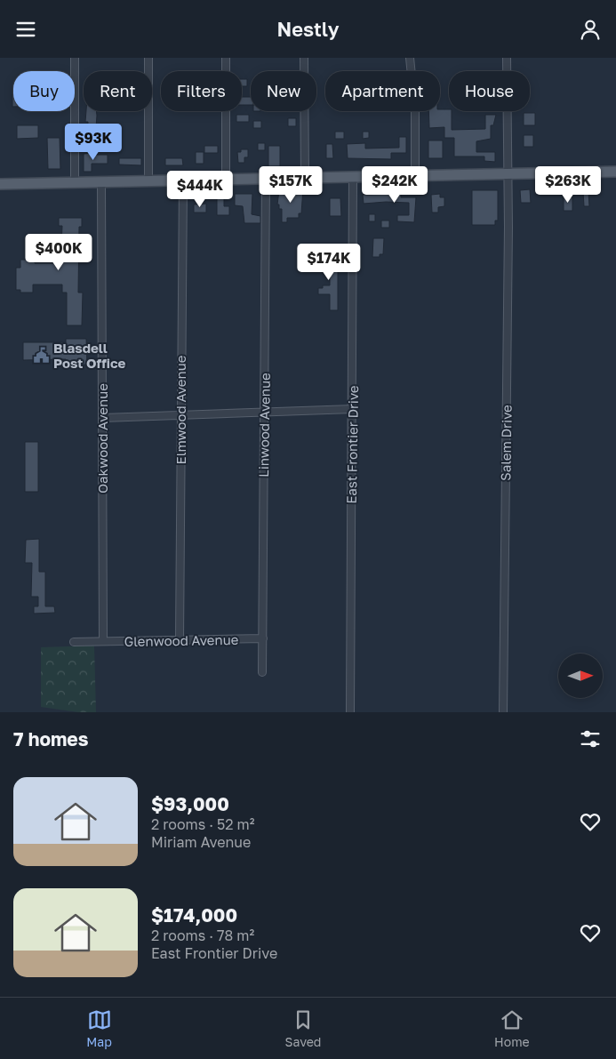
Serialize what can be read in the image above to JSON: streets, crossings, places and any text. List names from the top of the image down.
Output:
{
  "streets": {
    "street": [
      "Elmwood Avenue",
      "Linwood Avenue",
      "Oakwood Avenue",
      "Salem Drive",
      "East Frontier Drive",
      "Glenwood Avenue"
    ]
  },
  "crossings": [
    ["Elmwood Avenue", "Glenwood Avenue"],
    ["Linwood Avenue", "Glenwood Avenue"],
    ["Oakwood Avenue", "Glenwood Avenue"]
  ],
  "places": {
    "public building": ["Blasdell Post Office"]
  },
  "north": "right",
  "page": {
    "header": "Nestly",
    "chip": [
      "Buy",
      "Rent",
      "Filters",
      "New",
      "Apartment",
      "House"
    ],
    "price": [
      "$93K",
      "$157K",
      "$242K",
      "$263K",
      "$444K",
      "$400K",
      "$174K"
    ],
    "heading": "7 homes",
    "list": [
      {
        "name": "$93,000",
        "note": "2 rooms · 52 m² · Miriam Avenue"
      },
      {
        "name": "$174,000",
        "note": "2 rooms · 78 m² · East Frontier Drive"
      }
    ],
    "tabs": ["Map", "Saved", "Home"]
  }
}
